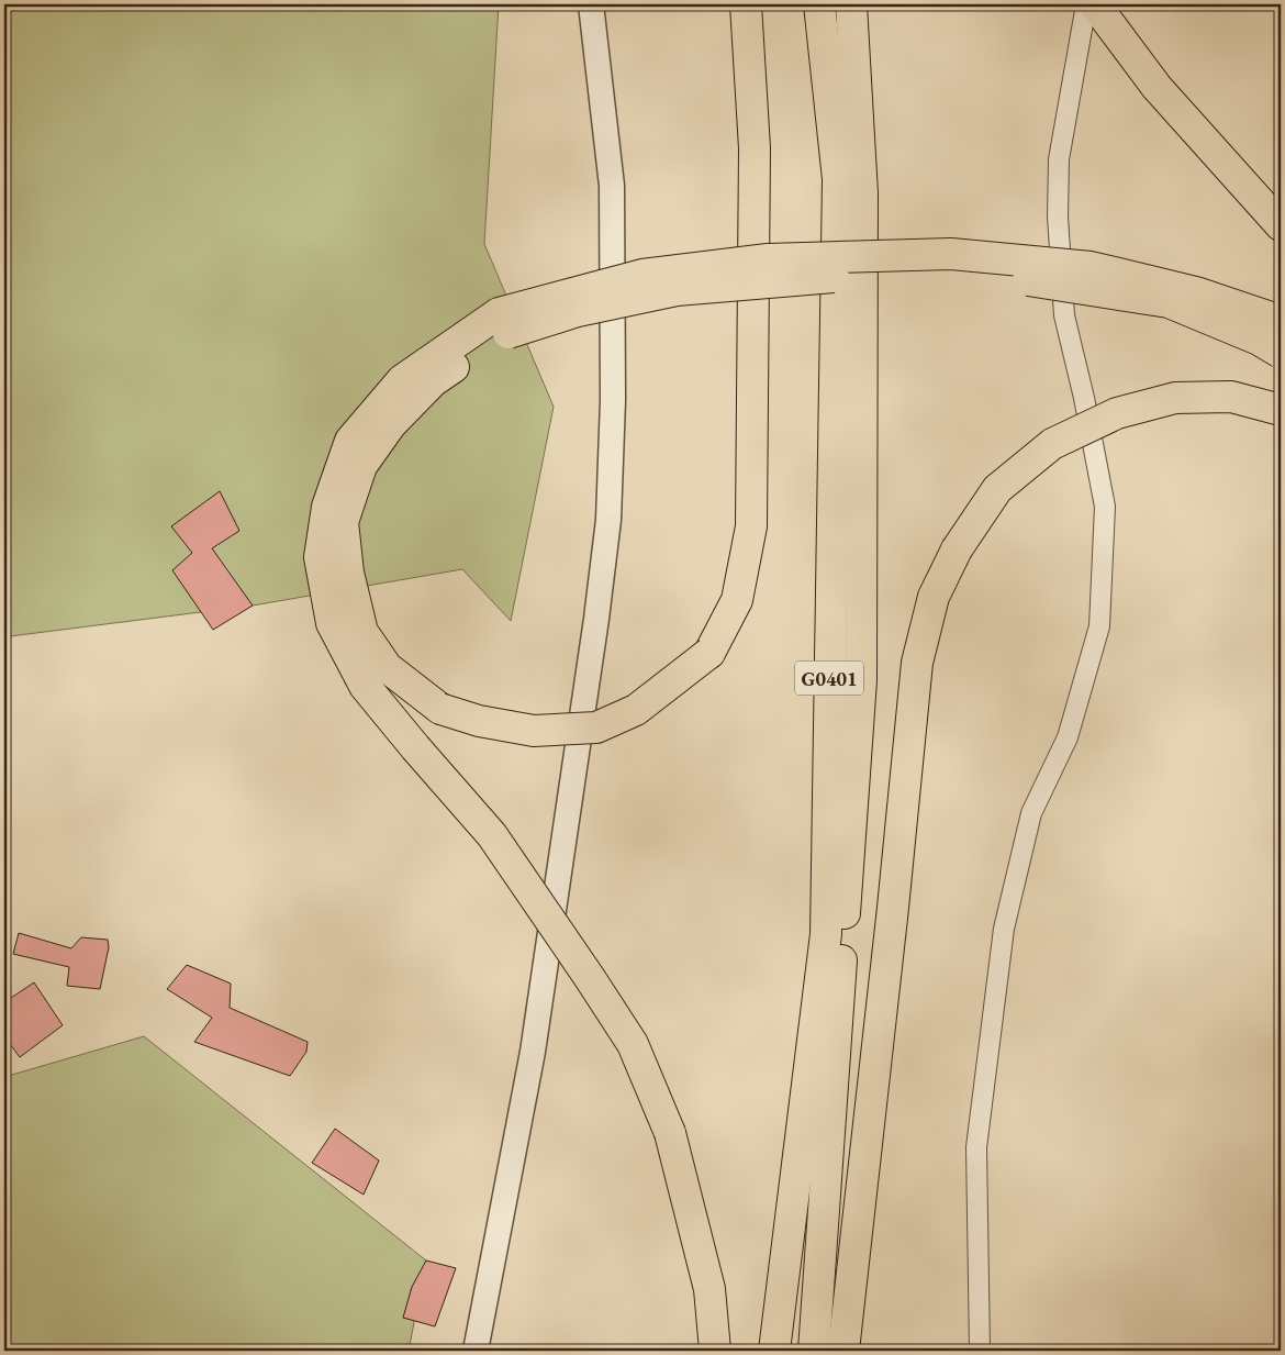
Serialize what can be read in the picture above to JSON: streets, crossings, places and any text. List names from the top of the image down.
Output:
{
  "streets": {
    "highway": ["G0401"]
  }
}
